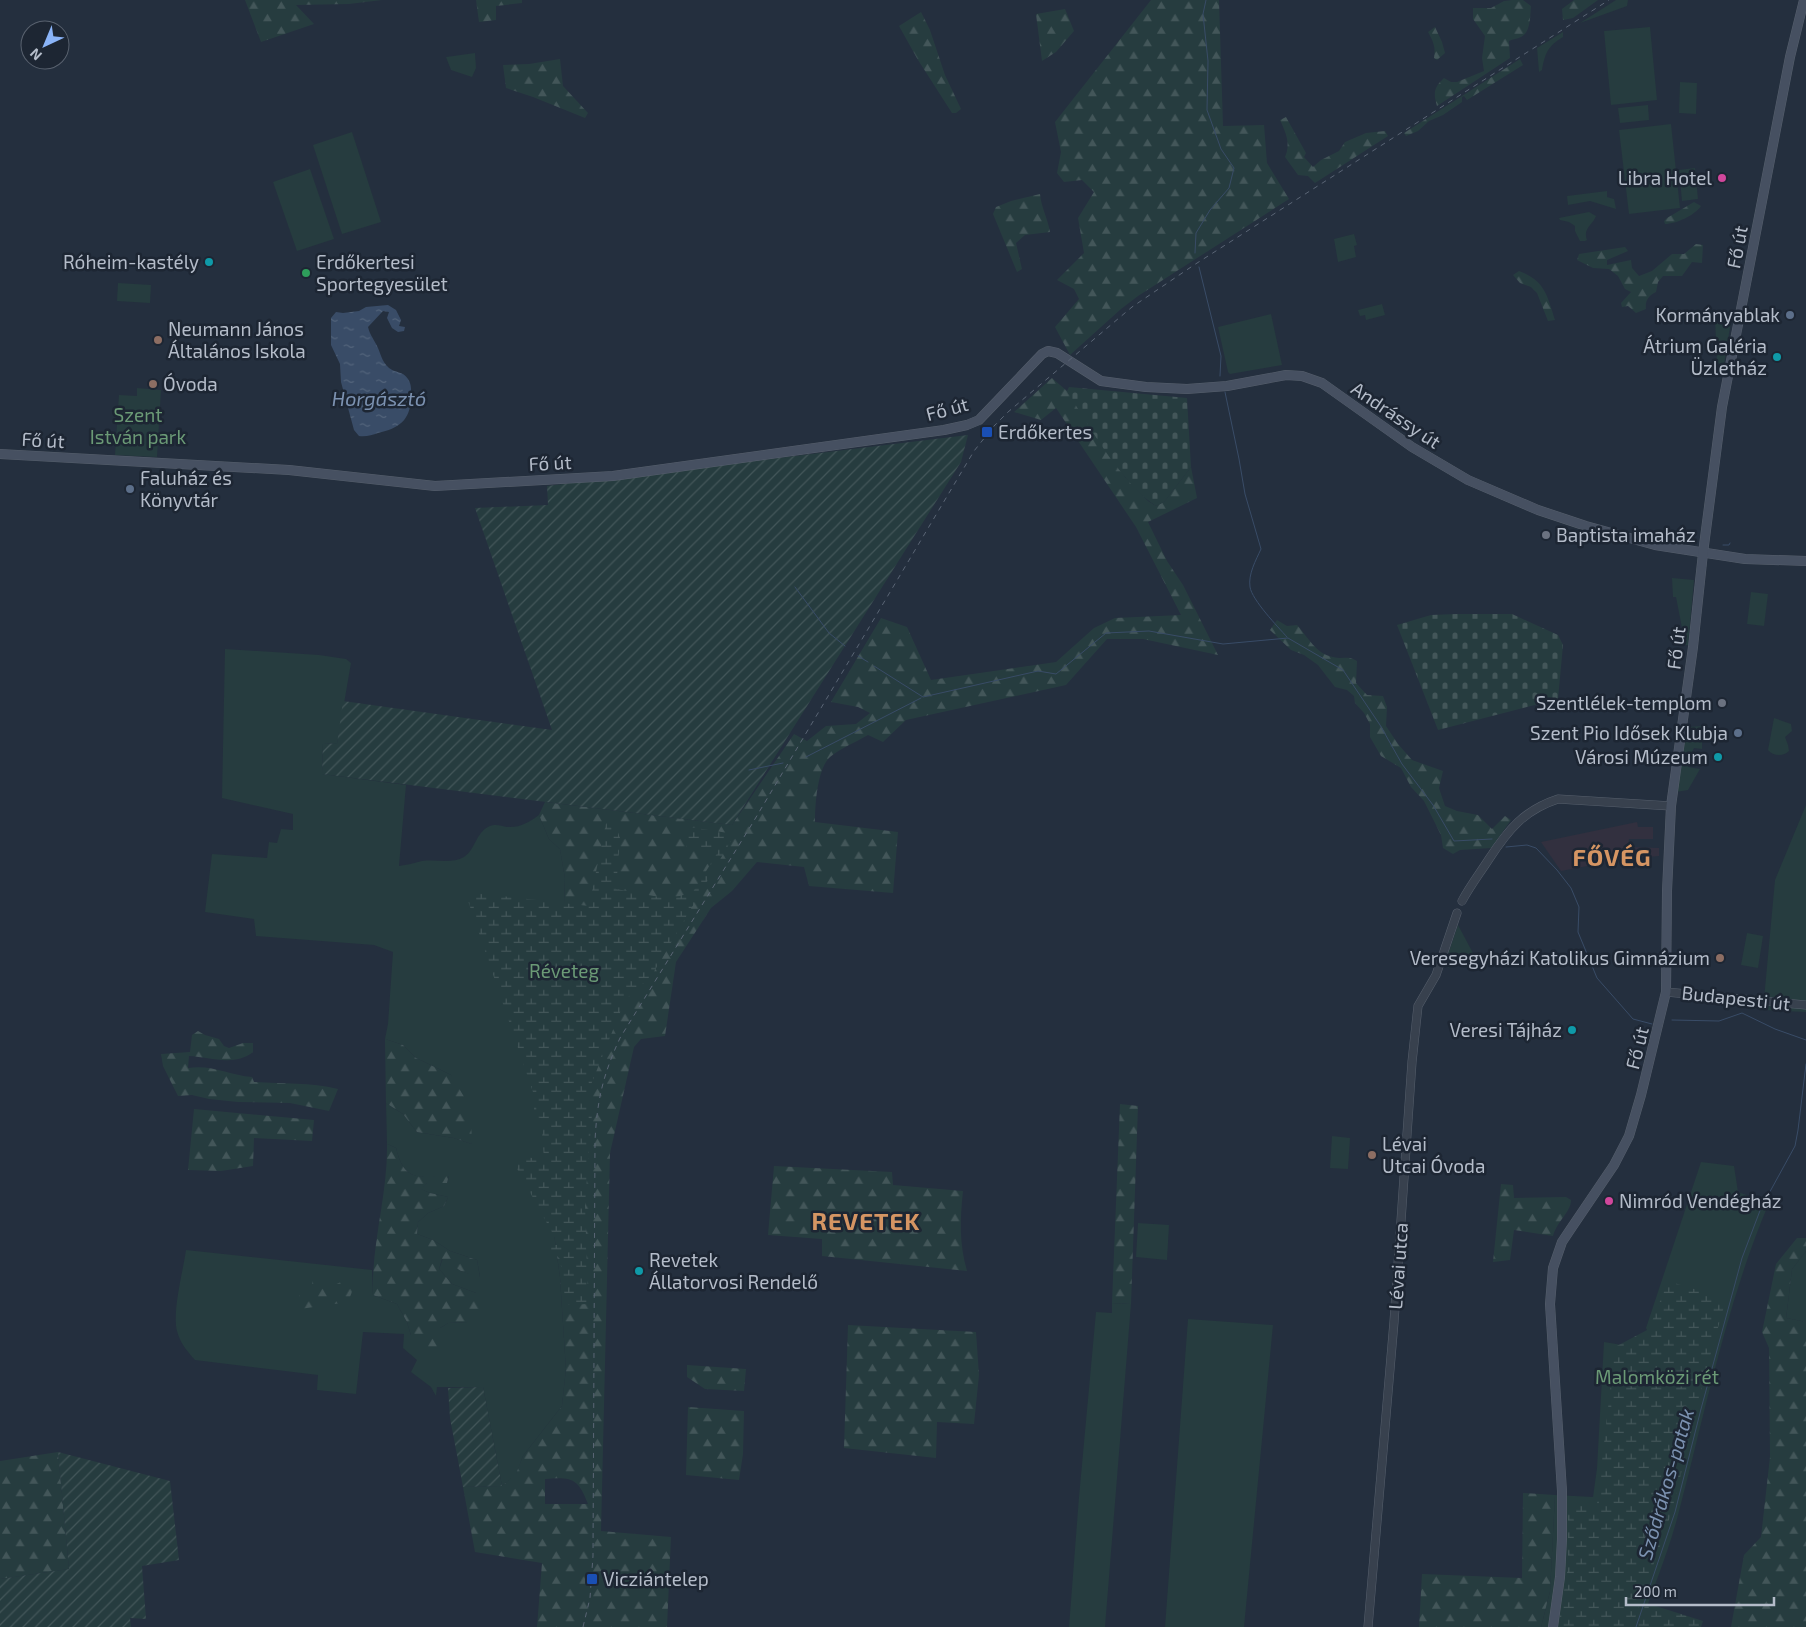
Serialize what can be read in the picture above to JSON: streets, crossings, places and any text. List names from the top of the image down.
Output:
{
  "streets": {
    "main road": ["Fő út", "Andrássy út"],
    "street": ["Budapesti út", "Lévai utca"]
  },
  "crossings": [
    ["Fő út", "Andrássy út"],
    ["Fő út", "Budapesti út"]
  ],
  "districts": ["FŐVÉG", "REVETEK"],
  "water": ["Horgásztó", "Sződrákos-patak"],
  "parks": ["Szent István park", "Réveteg", "Malomközi rét"],
  "places": {
    "other": [
      "Libra Hotel",
      "Róheim-kastély",
      "Erdőkertesi Sportegyesület",
      "Kormányablak",
      "Neumann János Általános Iskola",
      "Átrium Galéria Üzletház",
      "Óvoda",
      "Faluház és Könyvtár",
      "Baptista imaház",
      "Szentlélek-templom",
      "Szent Pio Idősek Klubja",
      "Városi Múzeum",
      "Veresegyházi Katolikus Gimnázium",
      "Veresi Tájház",
      "Lévai Utcai Óvoda",
      "Nimród Vendégház",
      "Revetek Állatorvosi Rendelő"
    ],
    "transit": ["Erdőkertes", "Vicziántelep"]
  },
  "scale_bar": "200 m",
  "north": "bottom left"
}
